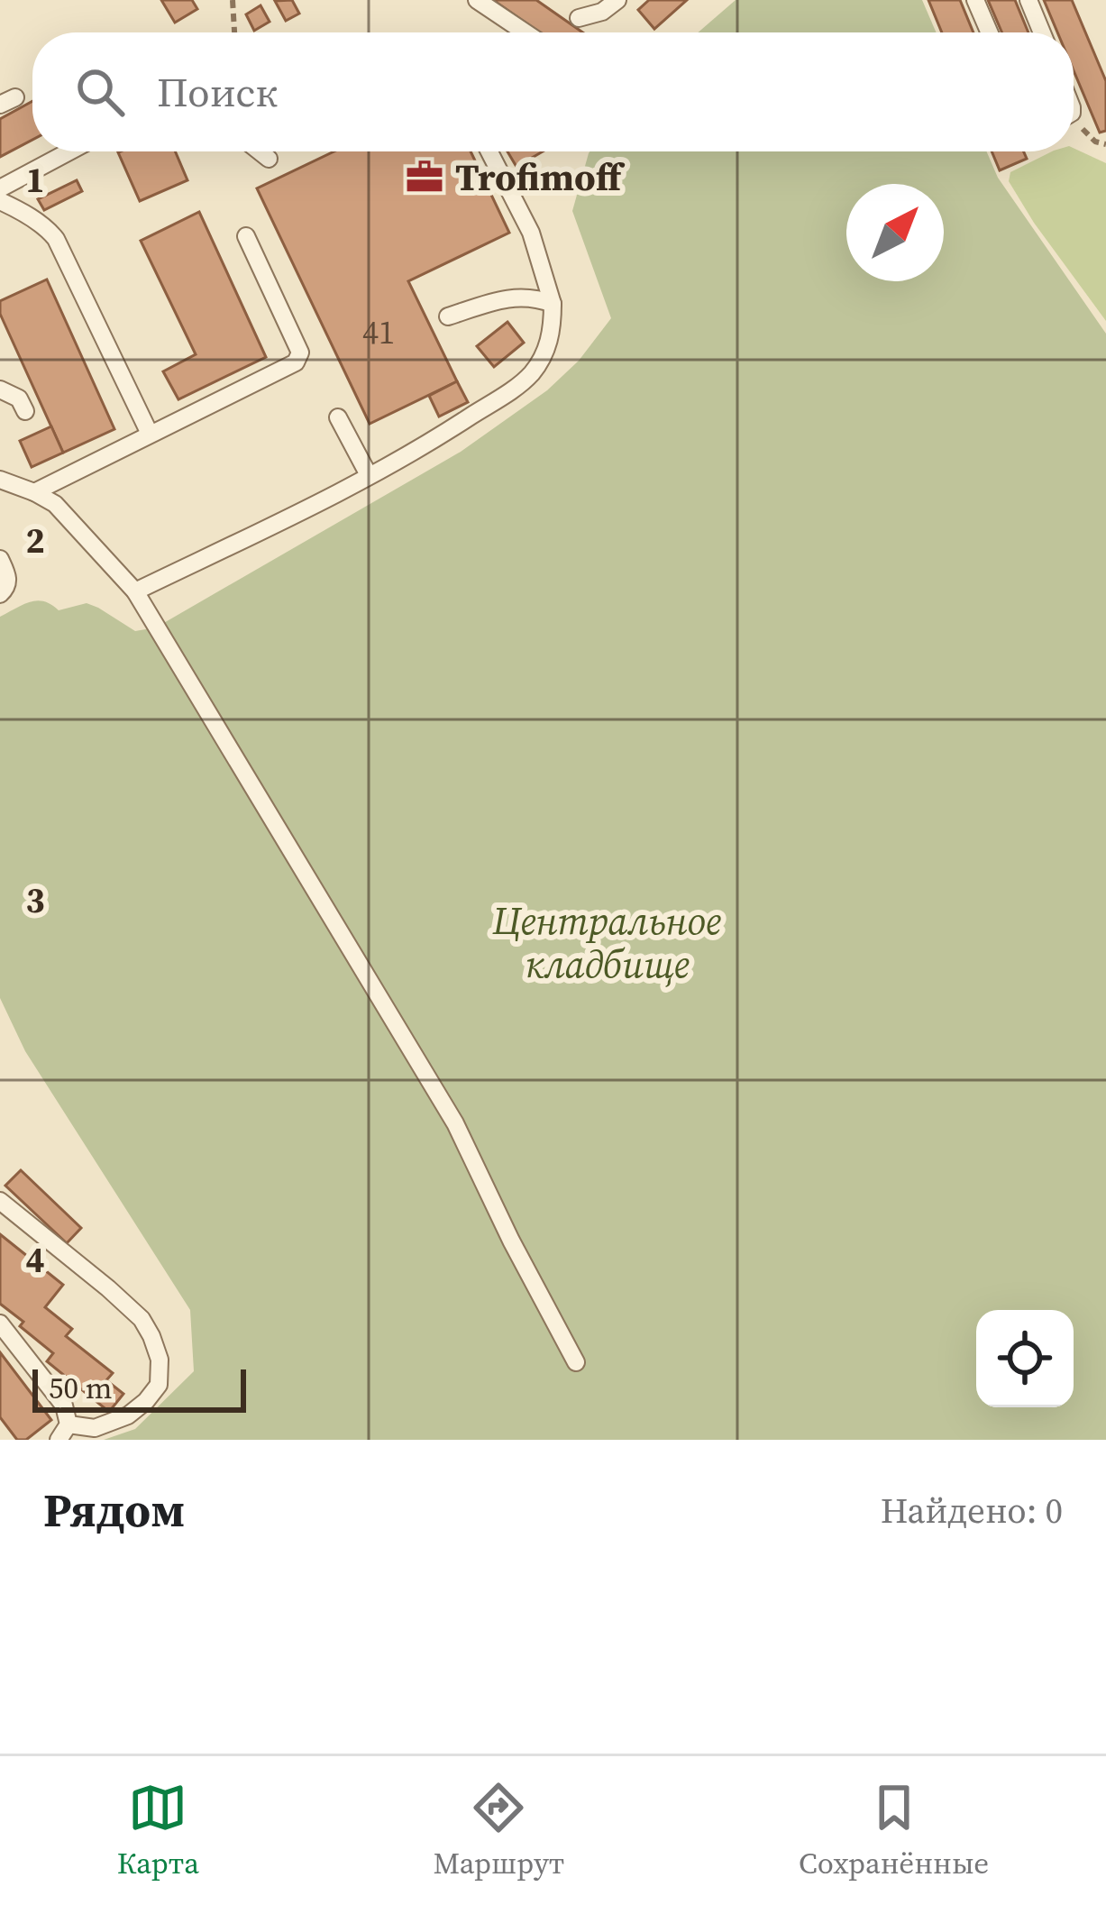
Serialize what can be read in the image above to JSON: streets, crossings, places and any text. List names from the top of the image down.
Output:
{
  "parks": ["Центральное кладбище"],
  "places": {
    "office": ["Trofimoff"]
  },
  "house_numbers": ["41"],
  "scale_bar": "50 m",
  "north": "top right",
  "page": {
    "search": "Поиск",
    "scale": "50 m",
    "heading": ["Рядом", "Найдено: 0"],
    "nav": ["Карта", "Маршрут", "Сохранённые"]
  },
  "grid": {
    "rows": [
      "1",
      "2",
      "3",
      "4"
    ]
  }
}
